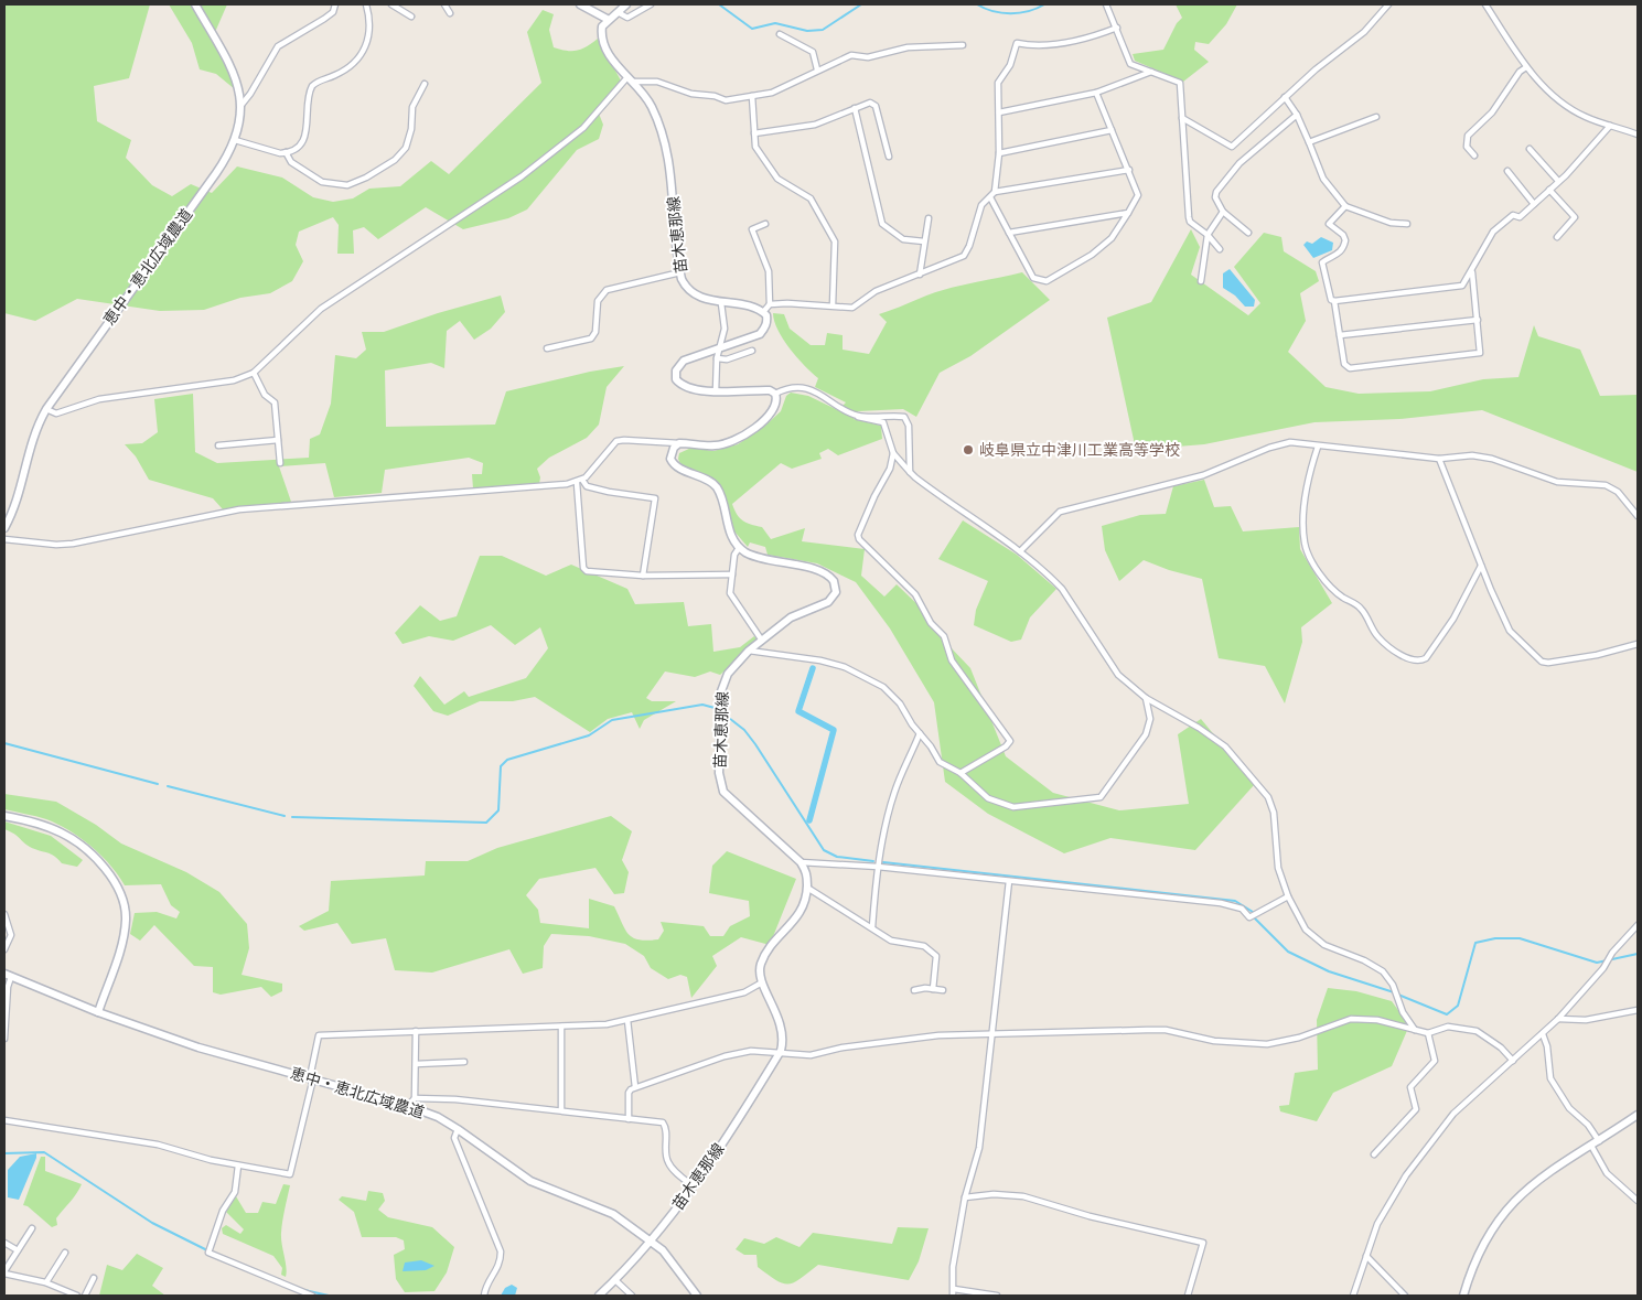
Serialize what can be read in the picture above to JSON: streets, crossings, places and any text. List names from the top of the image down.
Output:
{
  "streets": {
    "street": ["苗木恵那線", "恵中・恵北広域農道"]
  },
  "crossings": [
    ["苗木恵那線", "恵中・恵北広域農道"]
  ],
  "places": ["岐阜県立中津川工業高等学校"]
}
